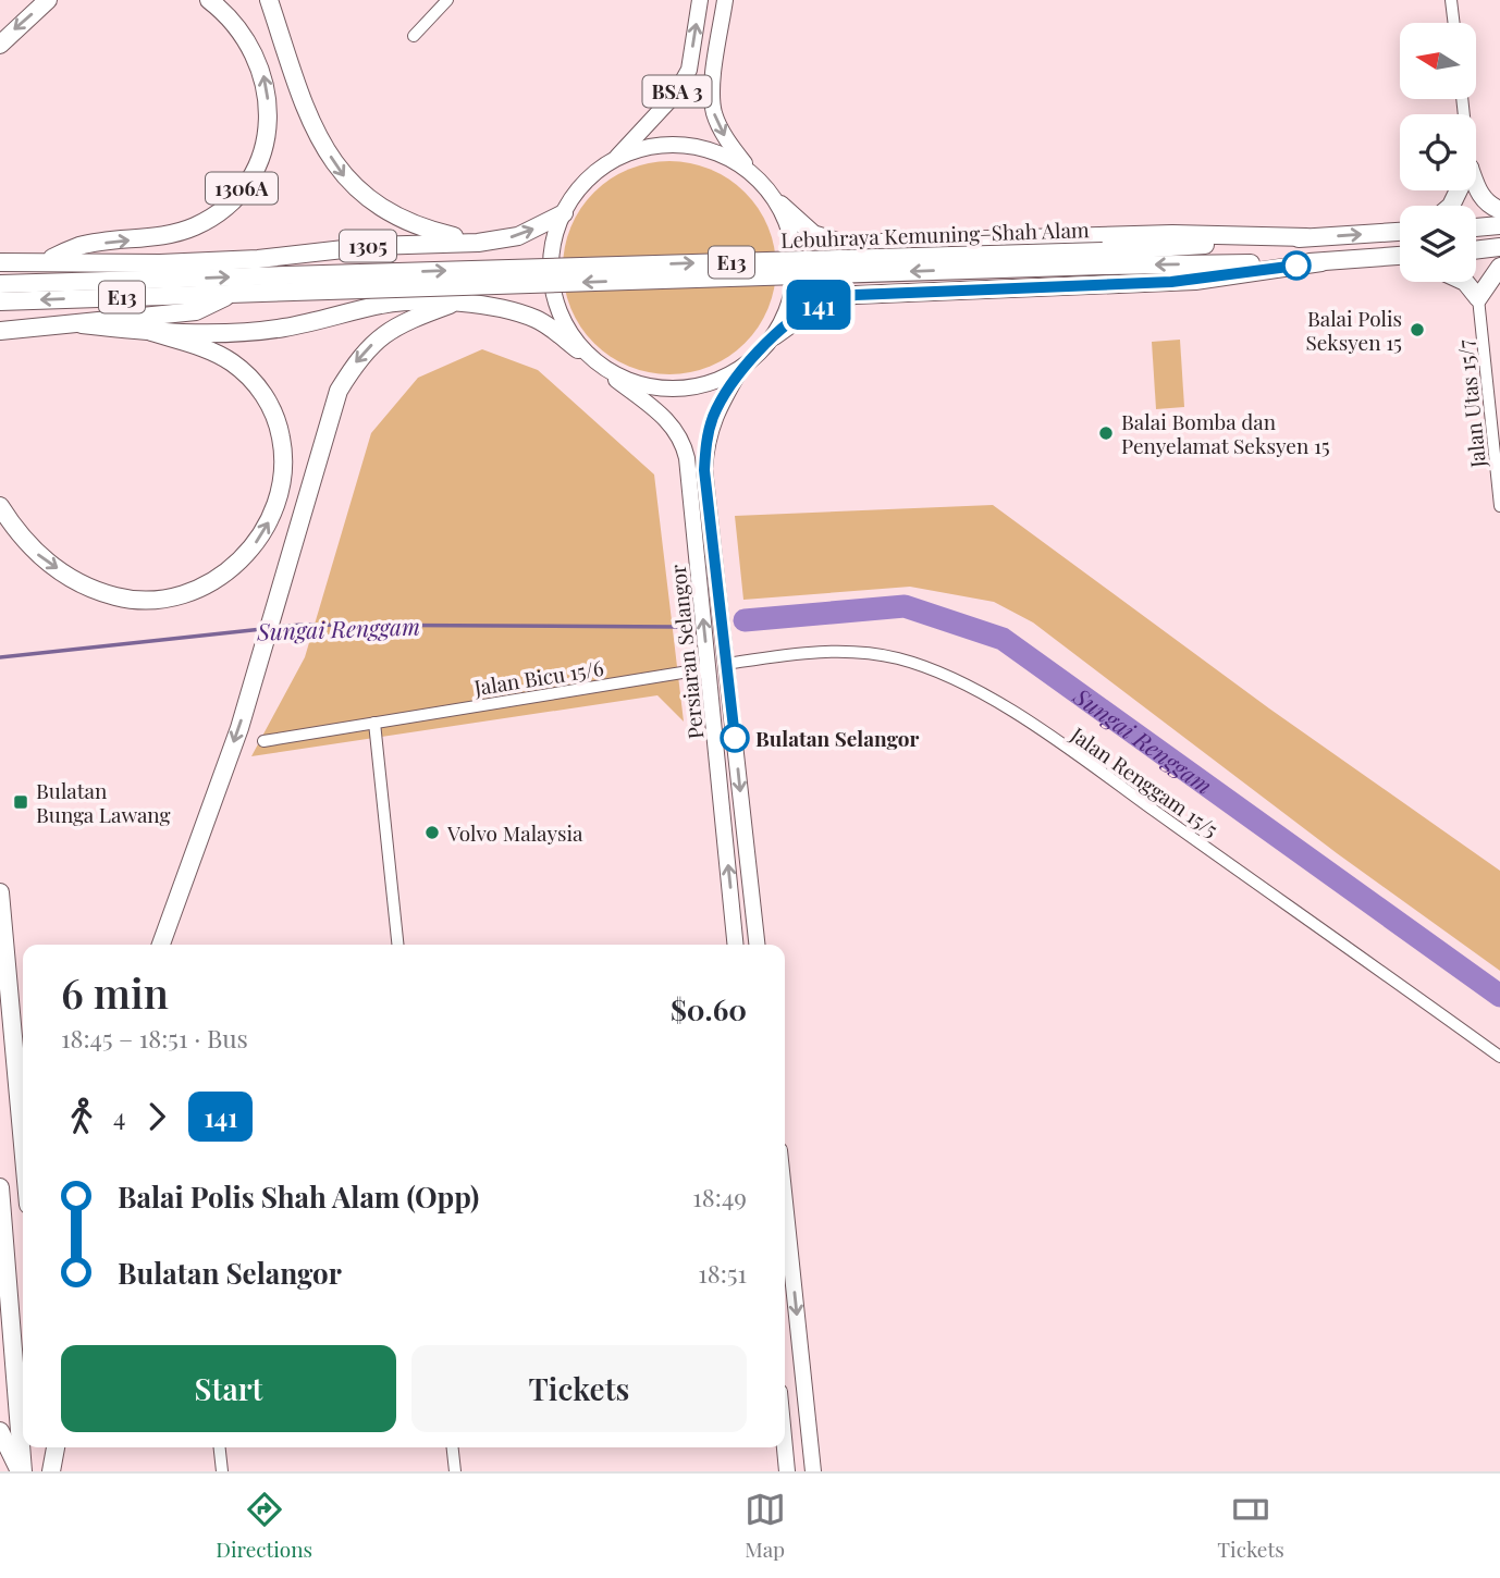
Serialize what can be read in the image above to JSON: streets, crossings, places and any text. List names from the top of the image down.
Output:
{
  "streets": {
    "highway": [
      "1306A",
      "Lebuhraya Kemuning–Shah Alam",
      "1305",
      "E13"
    ],
    "main road": ["BSA 3", "Persiaran Selangor"],
    "street": ["Jalan Utas 15/7", "Jalan Bicu 15/6", "Jalan Renggam 15/5"]
  },
  "crossings": [
    ["BSA 3", "Persiaran Selangor"],
    ["Persiaran Selangor", "Jalan Bicu 15/6"],
    ["Persiaran Selangor", "Jalan Renggam 15/5"]
  ],
  "water": ["Sungai Renggam"],
  "places": {
    "other": [
      "Balai Polis Seksyen 15",
      "Balai Bomba dan Penyelamat Seksyen 15",
      "Bulatan Selangor",
      "Volvo Malaysia"
    ],
    "transit": ["Bulatan Bunga Lawang"]
  },
  "lines": ["bus line 141"],
  "north": "left",
  "page": {
    "on_map": "141",
    "heading": ["6 min", "18:45 – 18:51 · Bus", "$0.60"],
    "legs": ["4", "141"],
    "list": [
      {
        "name": "Balai Polis Shah Alam (Opp)",
        "value": "18:49"
      },
      {
        "name": "Bulatan Selangor",
        "value": "18:51"
      }
    ],
    "buttons": ["Start", "Tickets"],
    "tabs": ["Directions", "Map", "Tickets"]
  }
}
